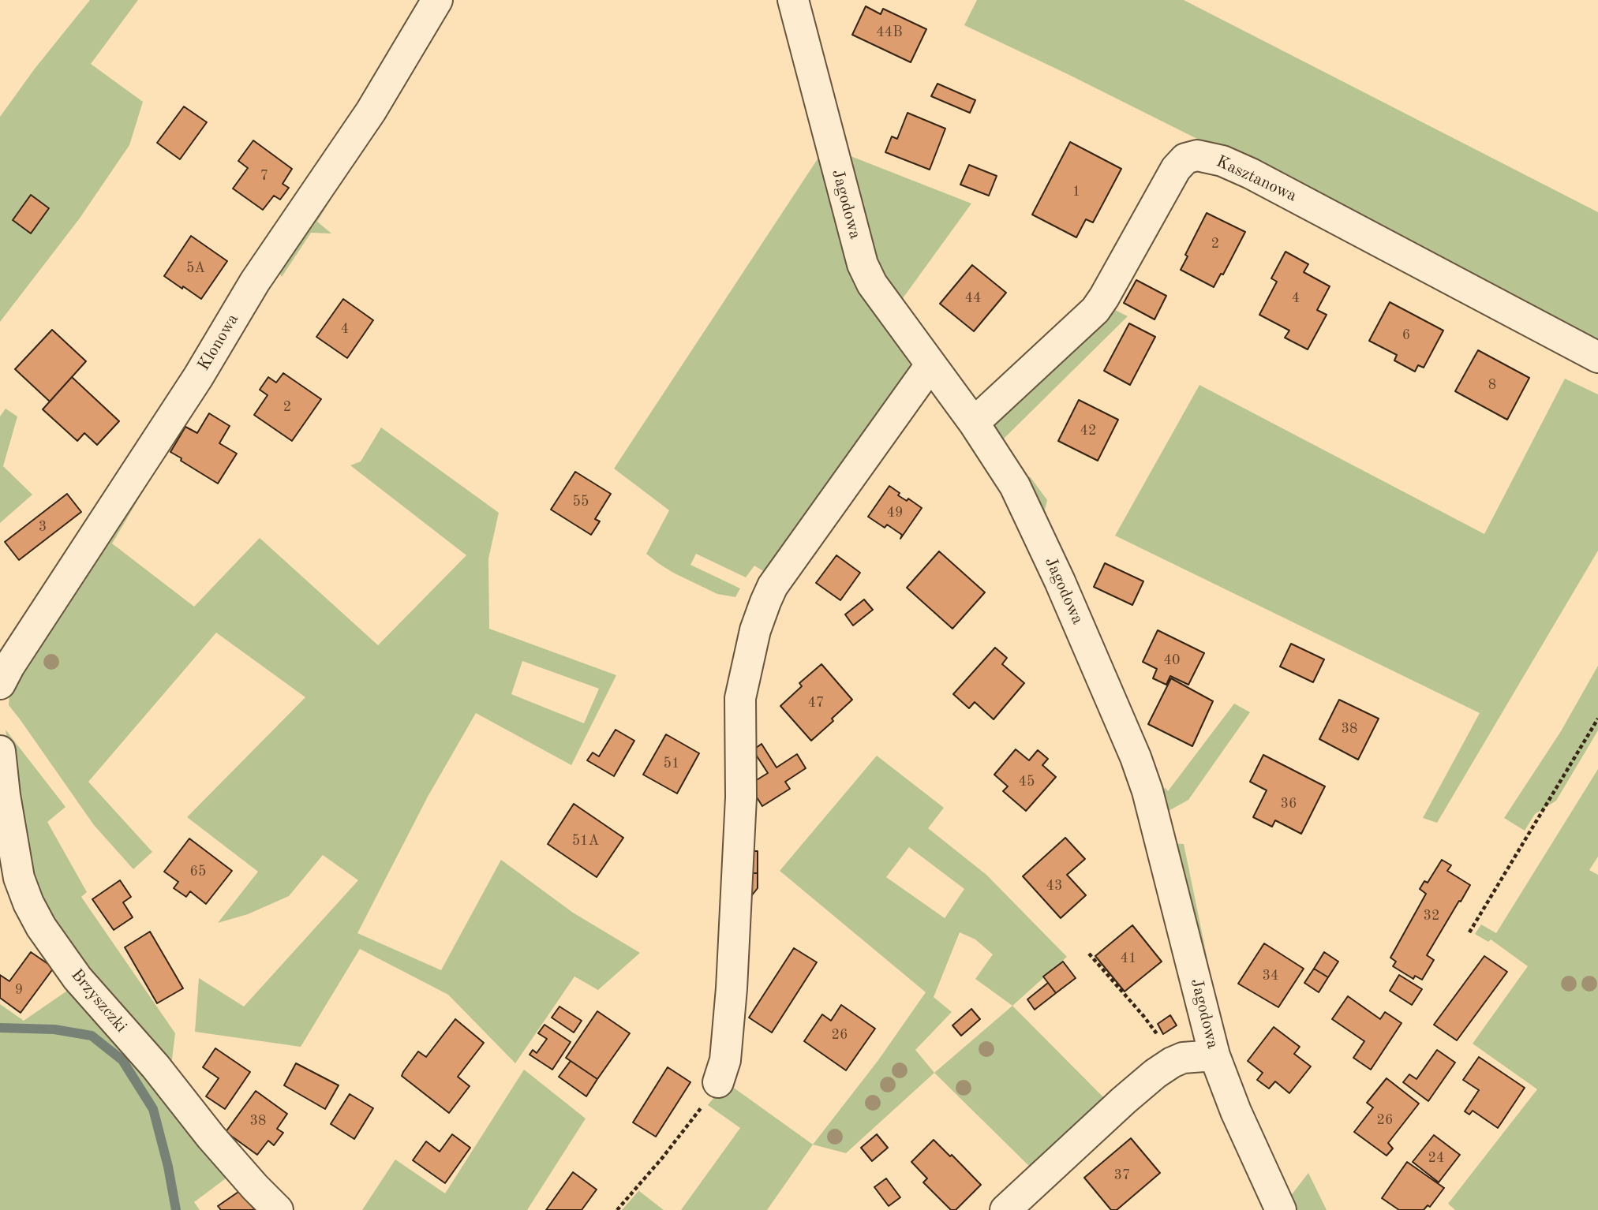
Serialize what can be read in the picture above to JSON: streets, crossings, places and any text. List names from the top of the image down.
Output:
{
  "streets": {
    "street": [
      "Kasztanowa",
      "Jagodowa",
      "Klonowa",
      "Brzyszczki"
    ]
  },
  "crossings": [
    ["Kasztanowa", "Jagodowa"]
  ],
  "house_numbers": [
    "44B",
    "7",
    "1",
    "2",
    "5A",
    "44",
    "4",
    "4",
    "6",
    "8",
    "2",
    "42",
    "55",
    "49",
    "3",
    "40",
    "47",
    "38",
    "51",
    "45",
    "36",
    "51A",
    "65",
    "43",
    "32",
    "41",
    "34",
    "9",
    "26",
    "26",
    "38",
    "24",
    "37"
  ]
}
